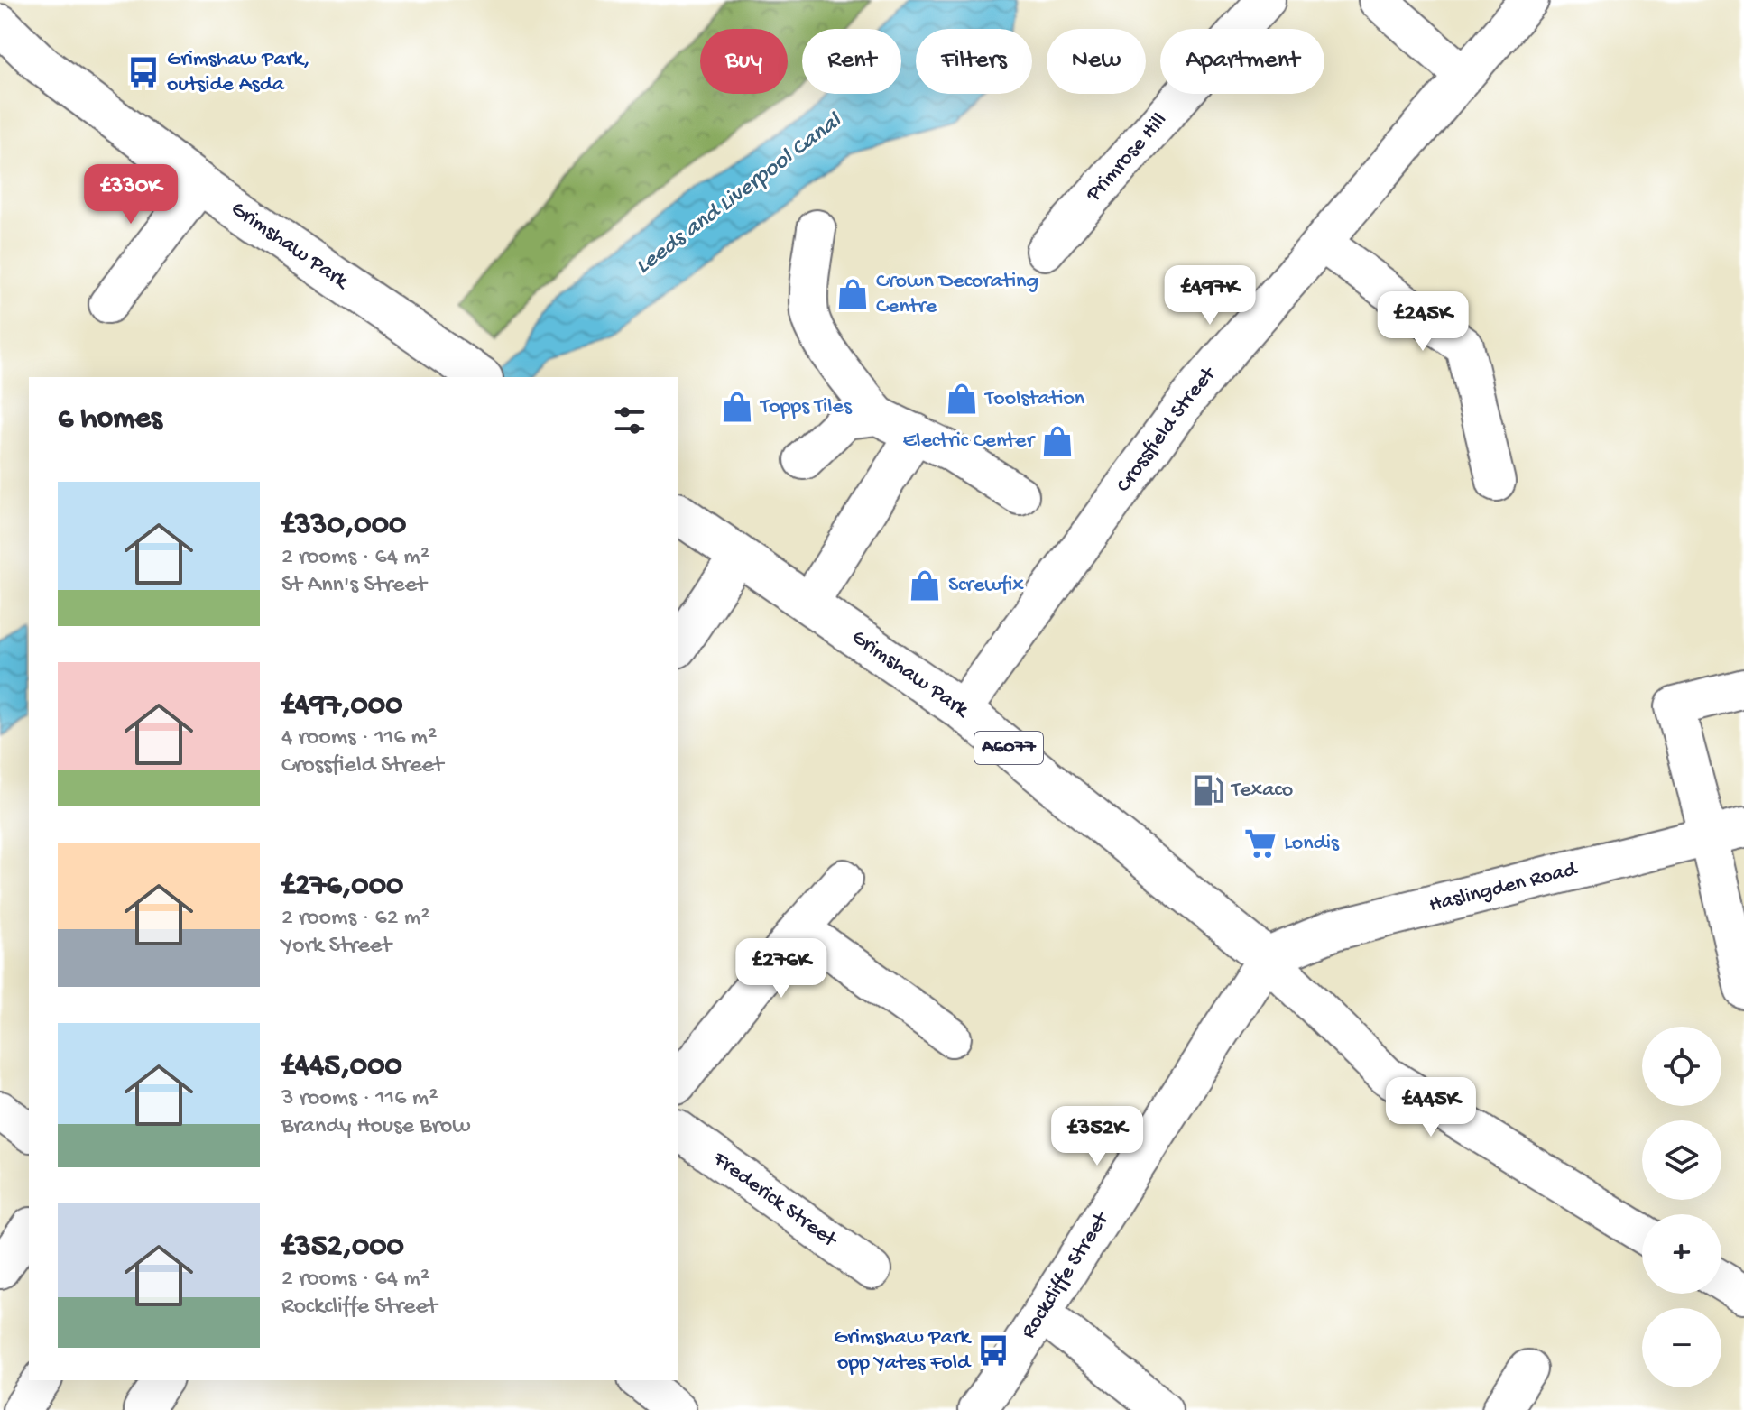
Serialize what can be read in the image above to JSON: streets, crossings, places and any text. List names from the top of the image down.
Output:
{
  "streets": {
    "highway": ["Grimshaw Park", "A6077", "Haslingden Road"],
    "street": [
      "Primrose Hill",
      "Crossfield Street",
      "Frederick Street",
      "Rockcliffe Street"
    ]
  },
  "crossings": [
    ["Grimshaw Park", "Crossfield Street"],
    ["Grimshaw Park", "Haslingden Road"],
    ["Grimshaw Park", "Rockcliffe Street"],
    ["Haslingden Road", "Rockcliffe Street"]
  ],
  "water": ["Leeds and Liverpool Canal"],
  "places": {
    "bus stop": ["Grimshaw Park, outside Asda", "Grimshaw Park opp Yates Fold"],
    "shop": [
      "Crown Decorating Centre",
      "Toolstation",
      "Topps Tiles",
      "Electric Center",
      "Screwfix"
    ],
    "fuel station": ["Texaco"],
    "supermarket": ["Londis"]
  },
  "page": {
    "chip": [
      "Buy",
      "Rent",
      "Filters",
      "New",
      "Apartment"
    ],
    "price": [
      "£330K",
      "£497K",
      "£245K",
      "£276K",
      "£445K",
      "£352K"
    ],
    "heading": "6 homes",
    "list": [
      {
        "name": "£330,000",
        "note": "2 rooms · 64 m² · St Ann's Street"
      },
      {
        "name": "£497,000",
        "note": "4 rooms · 116 m² · Crossfield Street"
      },
      {
        "name": "£276,000",
        "note": "2 rooms · 62 m² · York Street"
      },
      {
        "name": "£445,000",
        "note": "3 rooms · 116 m² · Brandy House Brow"
      },
      {
        "name": "£352,000",
        "note": "2 rooms · 64 m² · Rockcliffe Street"
      }
    ],
    "map_buttons": ["+", "−"]
  }
}
